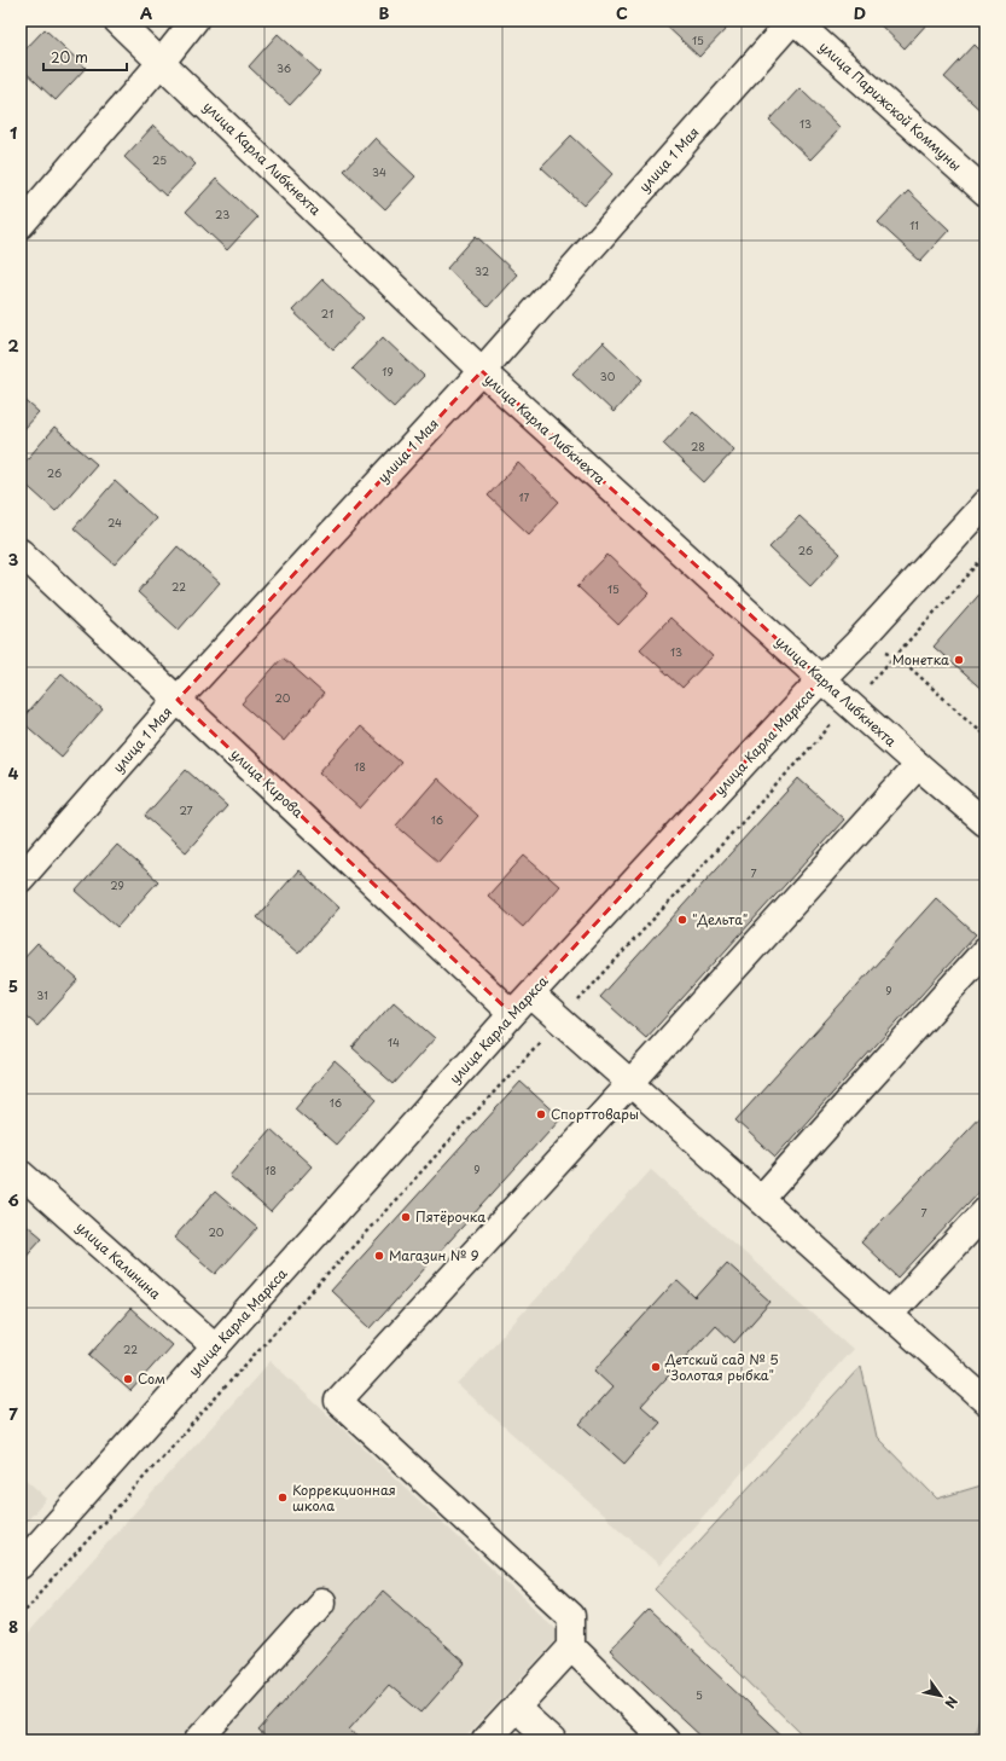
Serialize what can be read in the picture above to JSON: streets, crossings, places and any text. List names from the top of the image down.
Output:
{
  "streets": {
    "street": [
      "улица Парижской Коммуны",
      "улица Карла Либкнехта",
      "улица 1 Мая",
      "улица Карла Маркса",
      "улица Кирова",
      "улица Калинина"
    ]
  },
  "crossings": [
    ["улица Парижской Коммуны", "улица 1 Мая"],
    ["улица Карла Либкнехта", "улица 1 Мая"],
    ["улица Карла Либкнехта", "улица Карла Маркса"],
    ["улица 1 Мая", "улица Кирова"],
    ["улица Карла Маркса", "улица Кирова"],
    ["улица Карла Маркса", "улица Калинина"]
  ],
  "places": [
    "Монетка",
    "\"Дельта\"",
    "Спорттовары",
    "Пятёрочка",
    "Магазин № 9",
    "Детский сад № 5 \"Золотая рыбка\"",
    "Сом",
    "Коррекционная школа"
  ],
  "house_numbers": [
    "15",
    "36",
    "13",
    "25",
    "34",
    "23",
    "11",
    "32",
    "21",
    "19",
    "30",
    "28",
    "26",
    "17",
    "24",
    "26",
    "22",
    "15",
    "13",
    "20",
    "18",
    "27",
    "16",
    "7",
    "29",
    "9",
    "31",
    "14",
    "16",
    "9",
    "18",
    "7",
    "20",
    "22",
    "5"
  ],
  "scale_bar": "20 m",
  "north": "bottom right",
  "grid": {
    "columns": [
      "A",
      "B",
      "C",
      "D"
    ],
    "rows": [
      "1",
      "2",
      "3",
      "4",
      "5",
      "6",
      "7",
      "8"
    ]
  }
}
